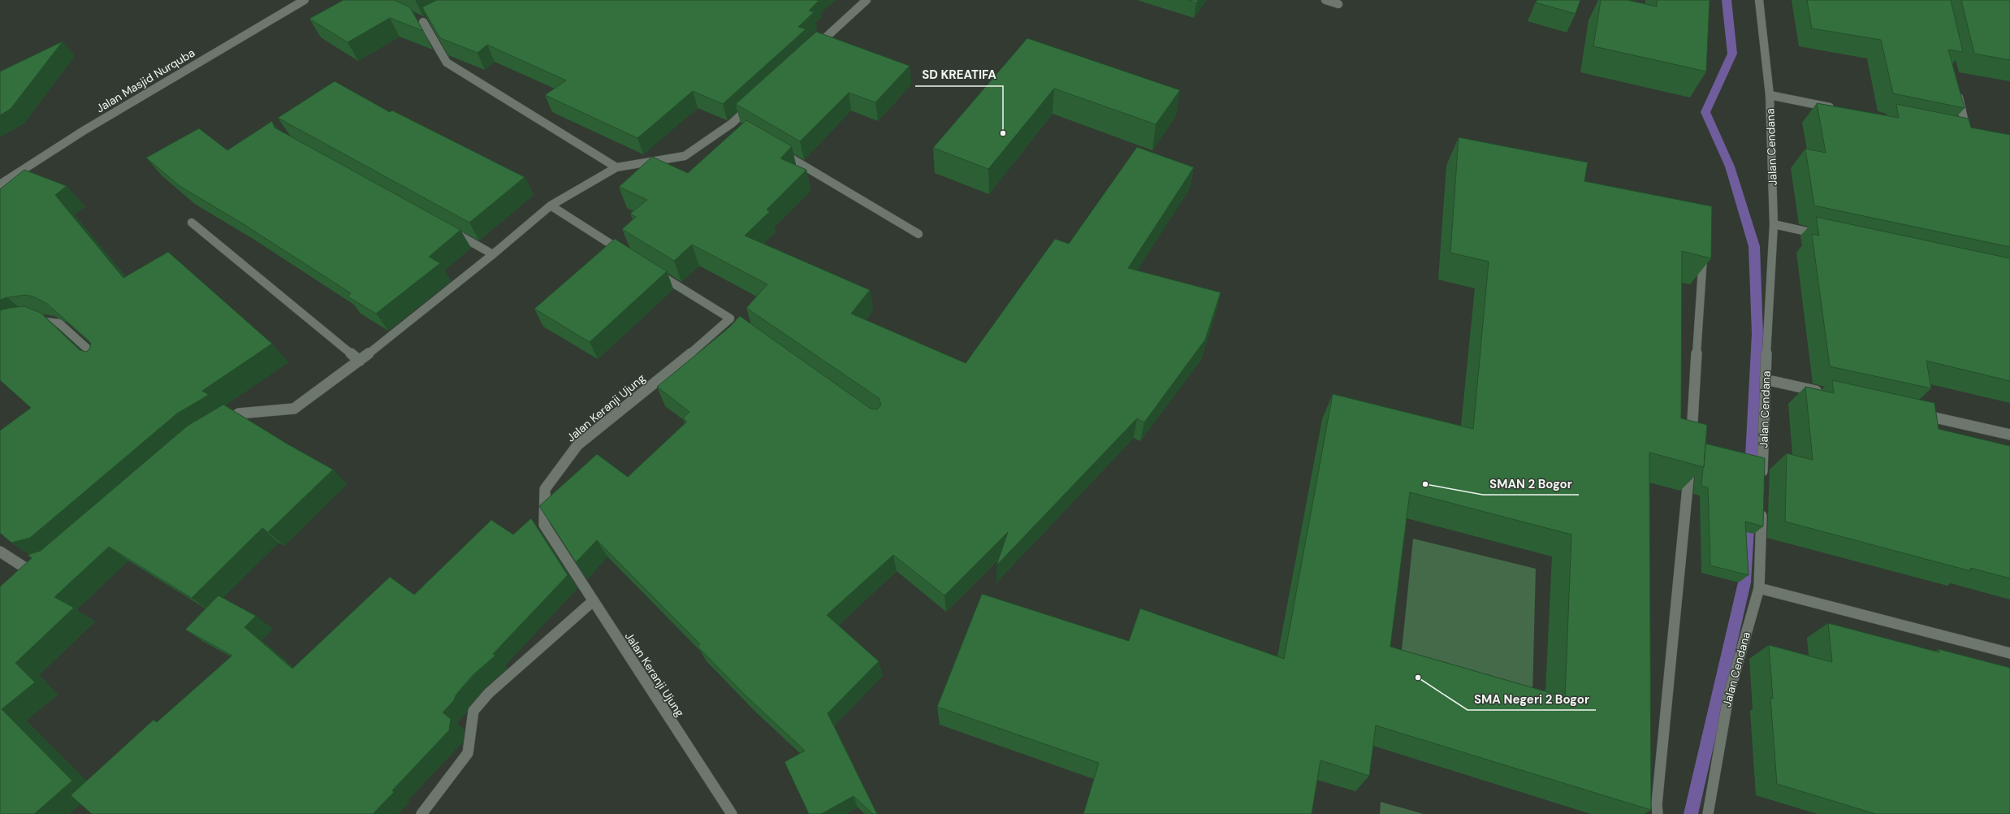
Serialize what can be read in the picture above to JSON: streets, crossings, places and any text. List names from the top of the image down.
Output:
{
  "streets": {
    "street": ["Jalan Masjid Nurquba", "Jalan Cendana", "Jalan Keranji Ujung"]
  },
  "places": ["SD KREATIFA", "SMAN 2 Bogor", "SMA Negeri 2 Bogor"]
}
